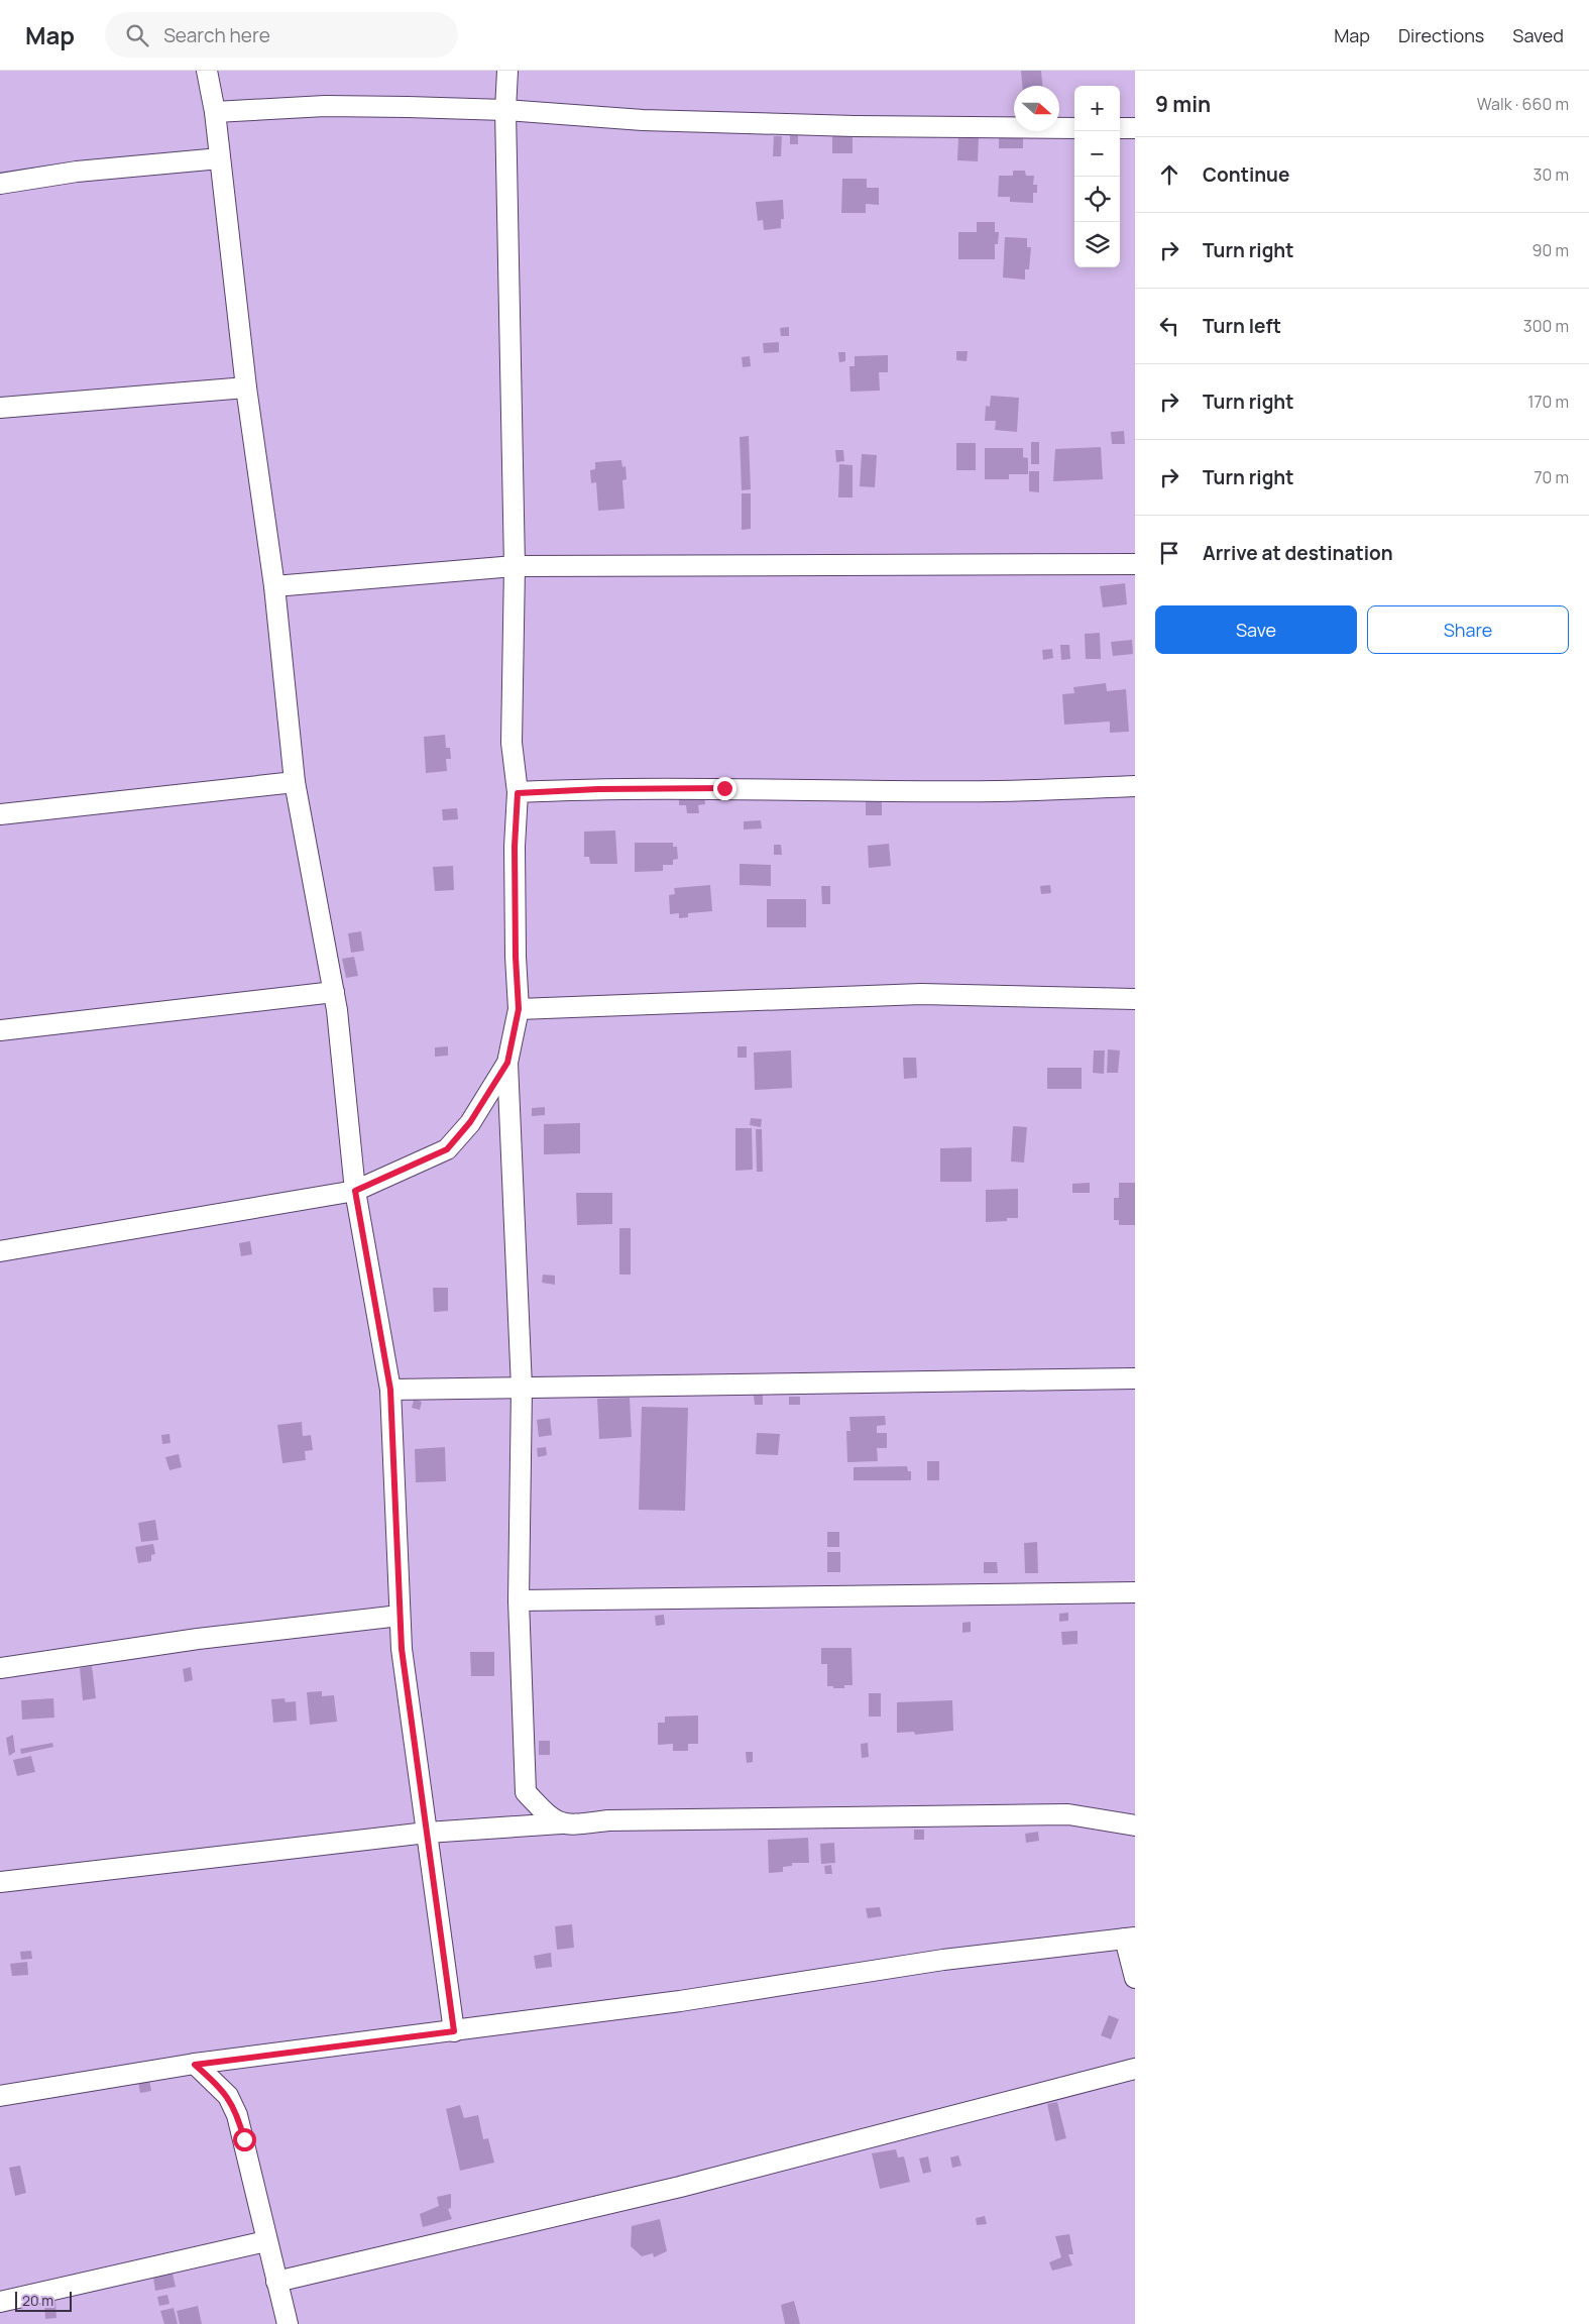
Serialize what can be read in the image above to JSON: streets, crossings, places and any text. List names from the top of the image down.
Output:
{
  "scale_bar": "20 m",
  "north": "right",
  "page": {
    "header": "Map",
    "search": "Search here",
    "nav": ["Map", "Directions", "Saved"],
    "heading": ["9 min", "Walk · 660 m"],
    "map_buttons": ["+", "−"],
    "list": [
      ["Continue", "30 m"],
      ["Turn right", "90 m"],
      ["Turn left", "300 m"],
      ["Turn right", "170 m"],
      ["Turn right", "70 m"],
      "Arrive at destination"
    ],
    "buttons": ["Save", "Share"],
    "scale": "20 m"
  }
}
